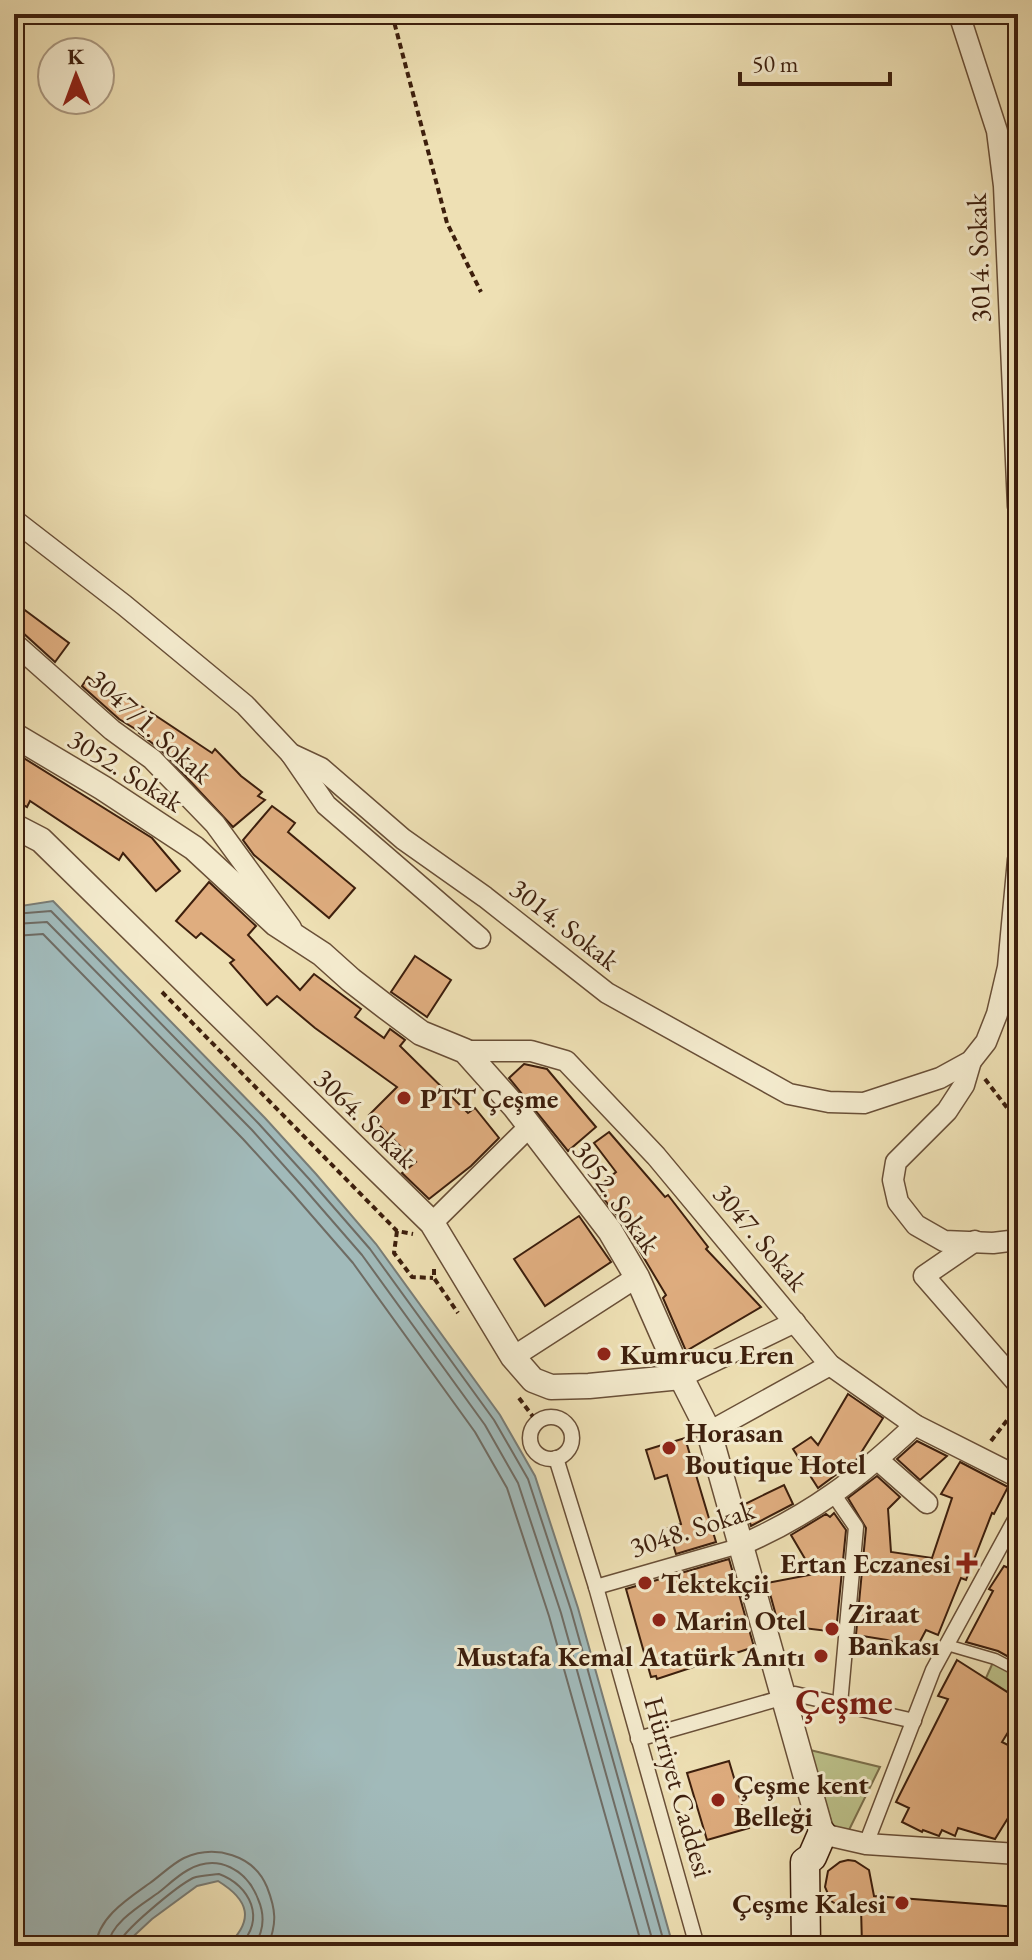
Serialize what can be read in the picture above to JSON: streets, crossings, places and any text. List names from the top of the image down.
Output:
{
  "streets": {
    "street": [
      "3014. Sokak",
      "3047/1. Sokak",
      "3052. Sokak",
      "3064. Sokak",
      "3047. Sokak",
      "3048. Sokak",
      "Hürriyet Caddesi"
    ]
  },
  "crossings": [
    ["3047/1. Sokak", "3052. Sokak"],
    ["3052. Sokak", "3064. Sokak"],
    ["3052. Sokak", "3047. Sokak"],
    ["3052. Sokak", "3048. Sokak"],
    ["3047. Sokak", "3048. Sokak"],
    ["3048. Sokak", "Hürriyet Caddesi"]
  ],
  "districts": ["Çeşme"],
  "places": {
    "other": [
      "PTT Çeşme",
      "Kumrucu Eren",
      "Horasan Boutique Hotel",
      "Tektekçii",
      "Marin Otel",
      "Ziraat Bankası",
      "Mustafa Kemal Atatürk Anıtı",
      "Çeşme kent Belleği",
      "Çeşme Kalesi"
    ],
    "health": ["Ertan Eczanesi"]
  },
  "scale_bar": "50 m",
  "north": "top"
}
